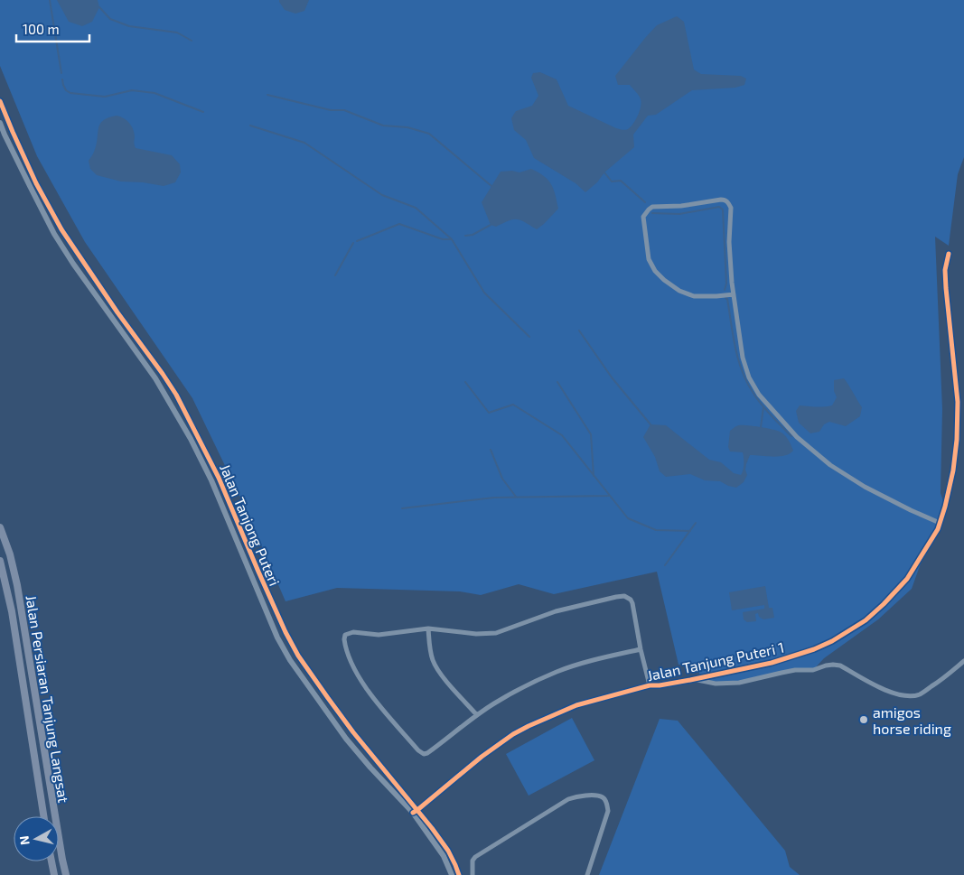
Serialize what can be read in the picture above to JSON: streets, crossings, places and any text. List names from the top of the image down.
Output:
{
  "streets": {
    "main road": ["Jalan Persiaran Tanjung Langsat"],
    "street": ["Jalan Tanjong Puteri", "Jalan Tanjung Puteri 1"]
  },
  "crossings": [
    ["Jalan Tanjong Puteri", "Jalan Tanjung Puteri 1"]
  ],
  "places": ["amigos horse riding"],
  "scale_bar": "100 m",
  "north": "left"
}
